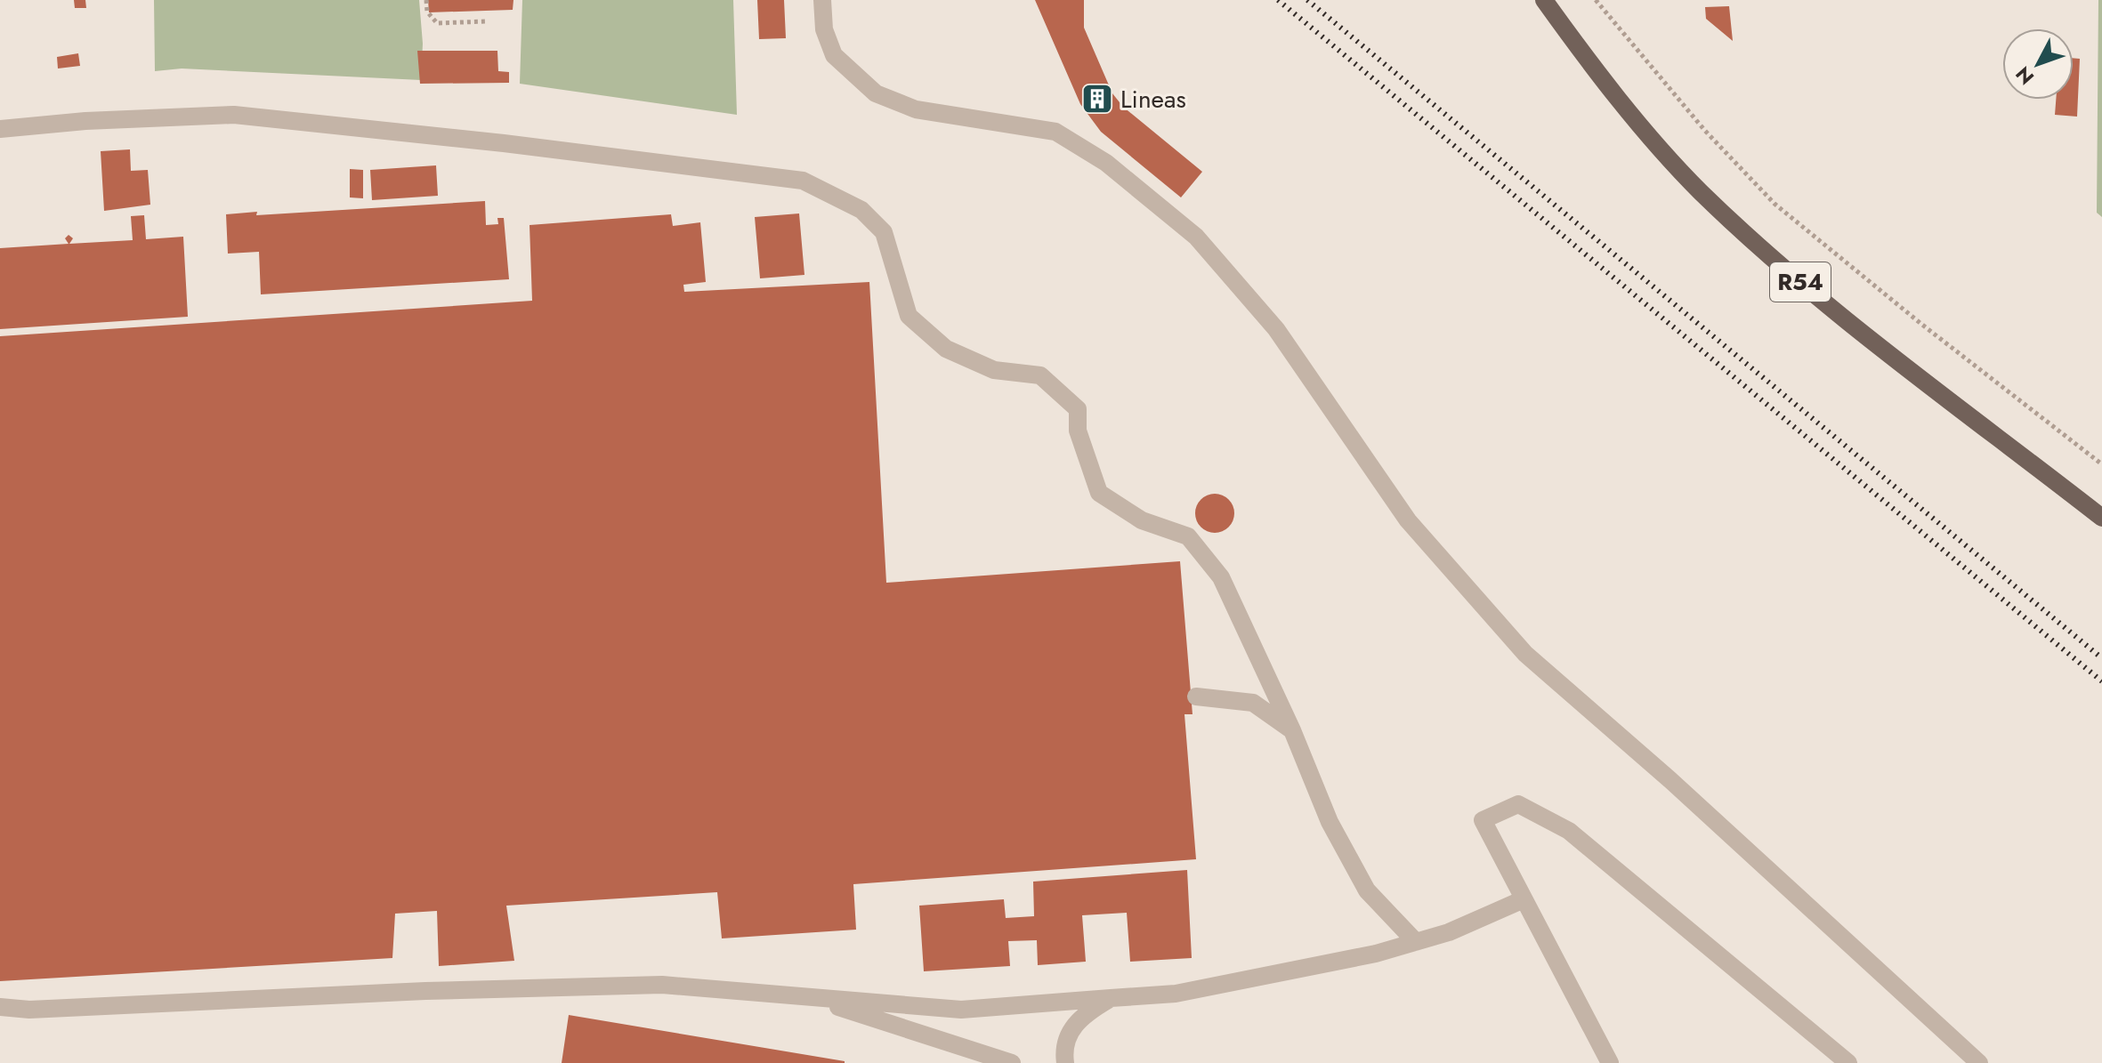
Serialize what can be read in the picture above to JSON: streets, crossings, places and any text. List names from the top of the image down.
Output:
{
  "streets": {
    "main road": ["R54"]
  },
  "places": {
    "building": ["Lineas"]
  },
  "north": "bottom left"
}
